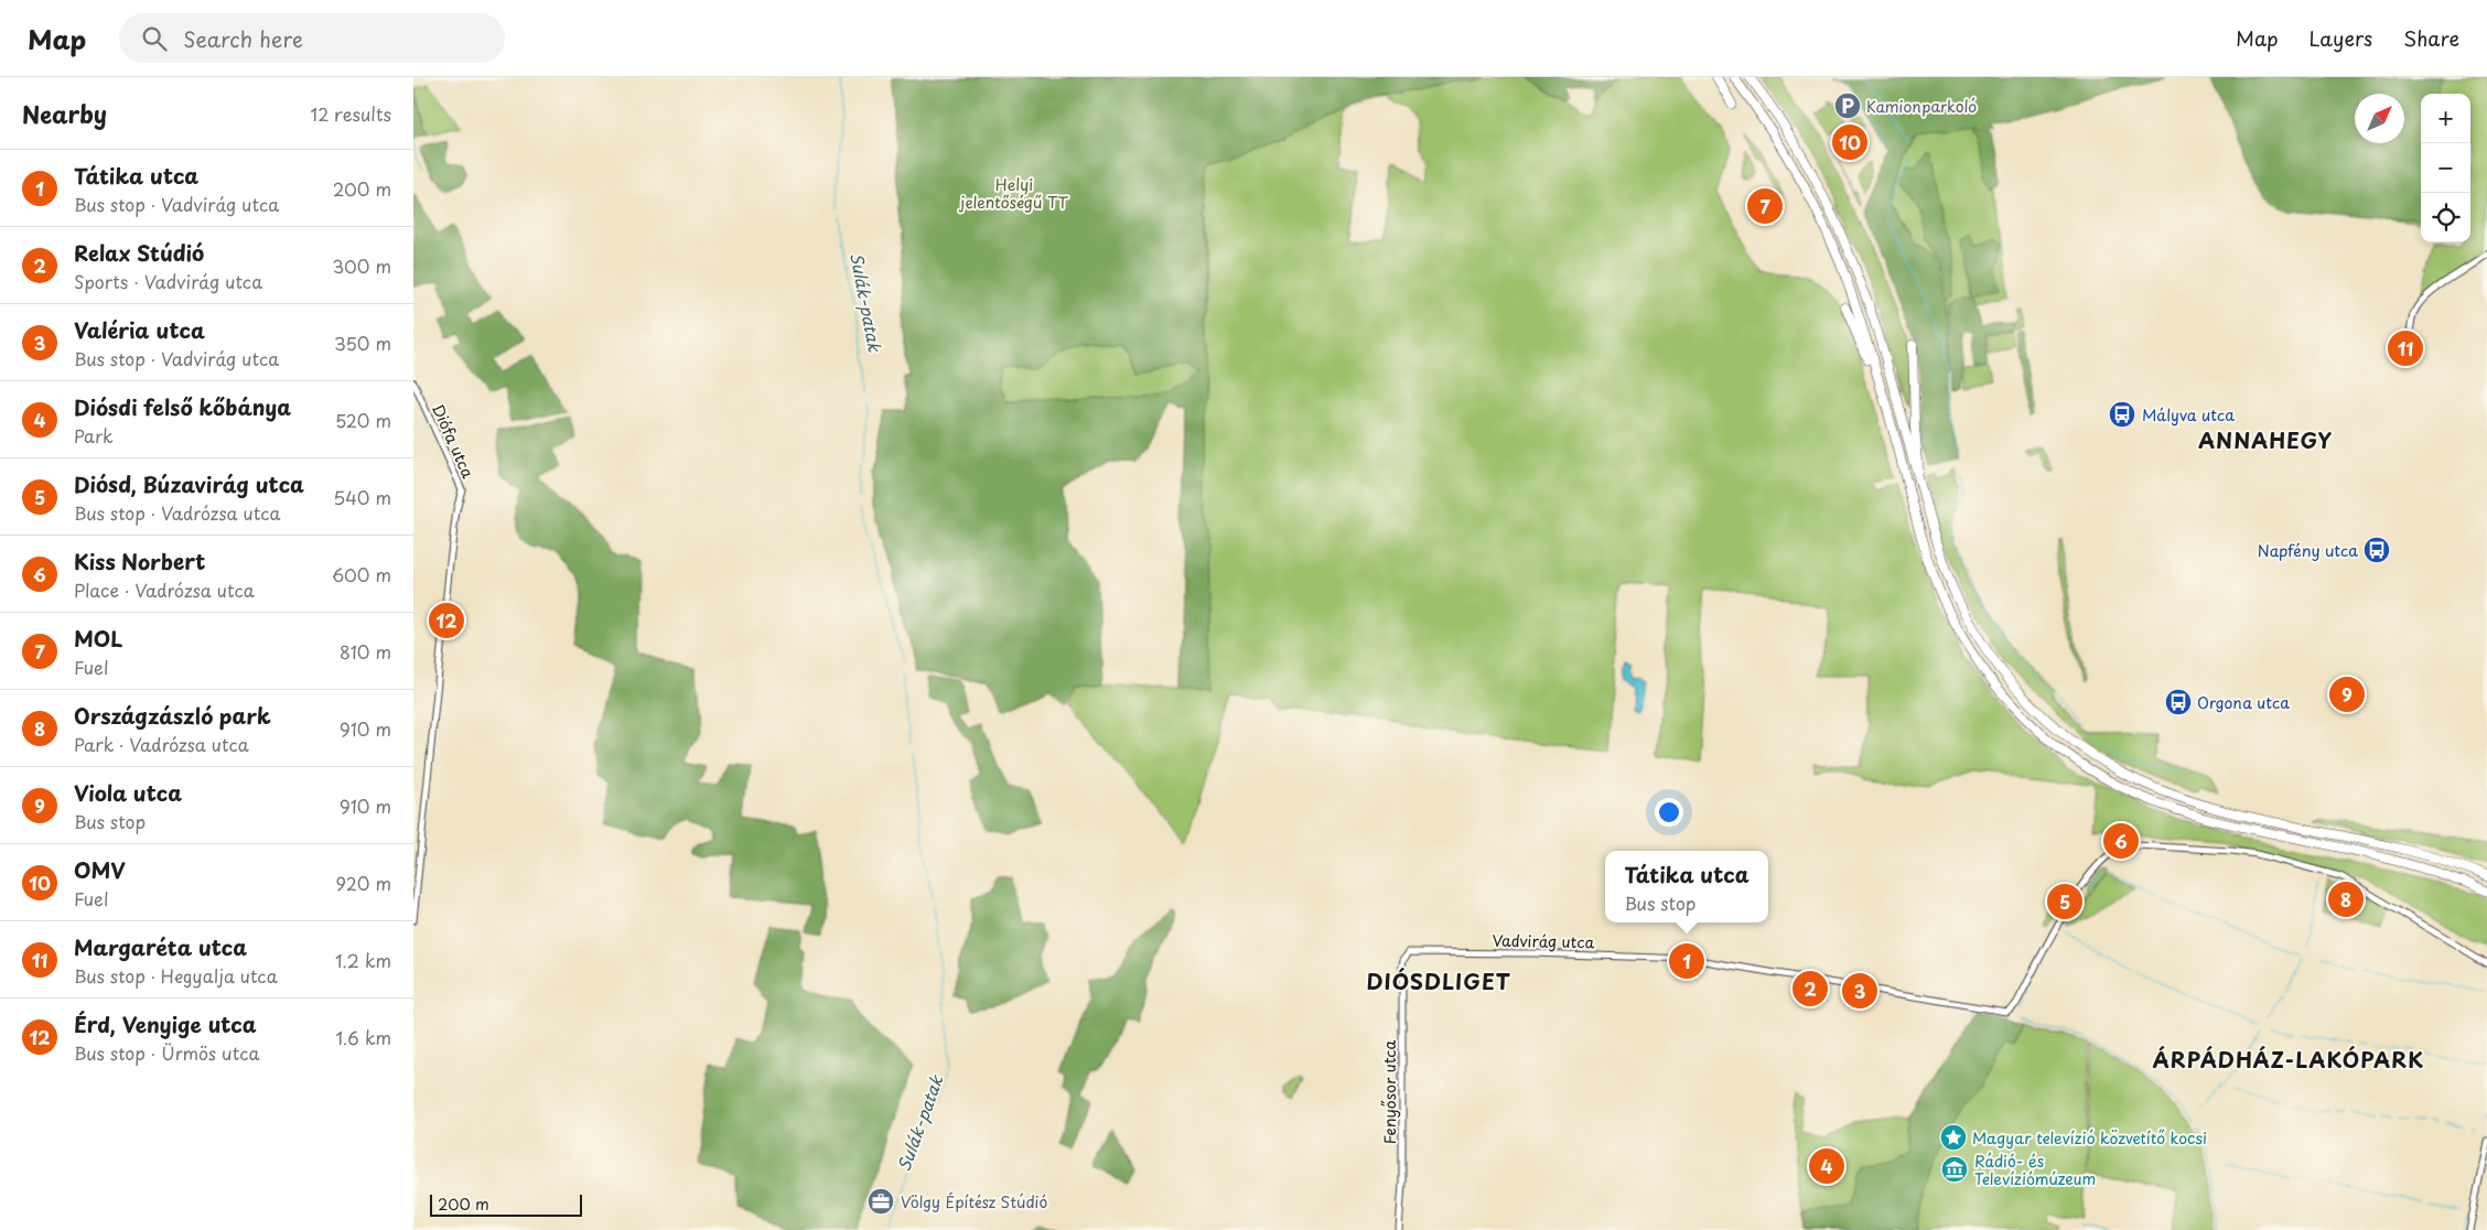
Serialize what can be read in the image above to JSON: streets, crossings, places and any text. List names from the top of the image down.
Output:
{
  "streets": {
    "street": ["Diófa utca", "Vadvirág utca", "Fenyősor utca"]
  },
  "crossings": [
    ["Vadvirág utca", "Fenyősor utca"]
  ],
  "districts": ["ANNAHEGY", "DIÓSDLIGET", "ÁRPÁDHÁZ-LAKÓPARK"],
  "water": ["Sulák-patak"],
  "parks": ["Helyi jelentőségű TT"],
  "places": {
    "parking": ["Kamionparkoló"],
    "bus stop": ["Mályva utca", "Napfény utca", "Orgona utca"],
    "place": ["Magyar televízió közvetítő kocsi"],
    "museum": ["Rádió- és Televíziómúzeum"],
    "office": ["Völgy Építész Stúdió"]
  },
  "scale_bar": "200 m",
  "north": "top right",
  "page": {
    "header": "Map",
    "search": "Search here",
    "nav": ["Map", "Layers", "Share"],
    "heading": ["Nearby", "12 results"],
    "map_buttons": ["+", "−"],
    "pins": [
      "10",
      "7",
      "11",
      "12",
      "9",
      "6",
      "8",
      "5",
      "1",
      "2",
      "3",
      "4"
    ],
    "list": [
      {
        "mark": "1",
        "name": "Tátika utca",
        "note": "Bus stop · Vadvirág utca",
        "value": "200 m"
      },
      {
        "mark": "2",
        "name": "Relax Stúdió",
        "note": "Sports · Vadvirág utca",
        "value": "300 m"
      },
      {
        "mark": "3",
        "name": "Valéria utca",
        "note": "Bus stop · Vadvirág utca",
        "value": "350 m"
      },
      {
        "mark": "4",
        "name": "Diósdi felső kőbánya",
        "note": "Park",
        "value": "520 m"
      },
      {
        "mark": "5",
        "name": "Diósd, Búzavirág utca",
        "note": "Bus stop · Vadrózsa utca",
        "value": "540 m"
      },
      {
        "mark": "6",
        "name": "Kiss Norbert",
        "note": "Place · Vadrózsa utca",
        "value": "600 m"
      },
      {
        "mark": "7",
        "name": "MOL",
        "note": "Fuel",
        "value": "810 m"
      },
      {
        "mark": "8",
        "name": "Országzászló park",
        "note": "Park · Vadrózsa utca",
        "value": "910 m"
      },
      {
        "mark": "9",
        "name": "Viola utca",
        "note": "Bus stop",
        "value": "910 m"
      },
      {
        "mark": "10",
        "name": "OMV",
        "note": "Fuel",
        "value": "920 m"
      },
      {
        "mark": "11",
        "name": "Margaréta utca",
        "note": "Bus stop · Hegyalja utca",
        "value": "1.2 km"
      },
      {
        "mark": "12",
        "name": "Érd, Venyige utca",
        "note": "Bus stop · Ürmös utca",
        "value": "1.6 km"
      }
    ],
    "popup": ["Tátika utca", "Bus stop"],
    "scale": "200 m"
  }
}
